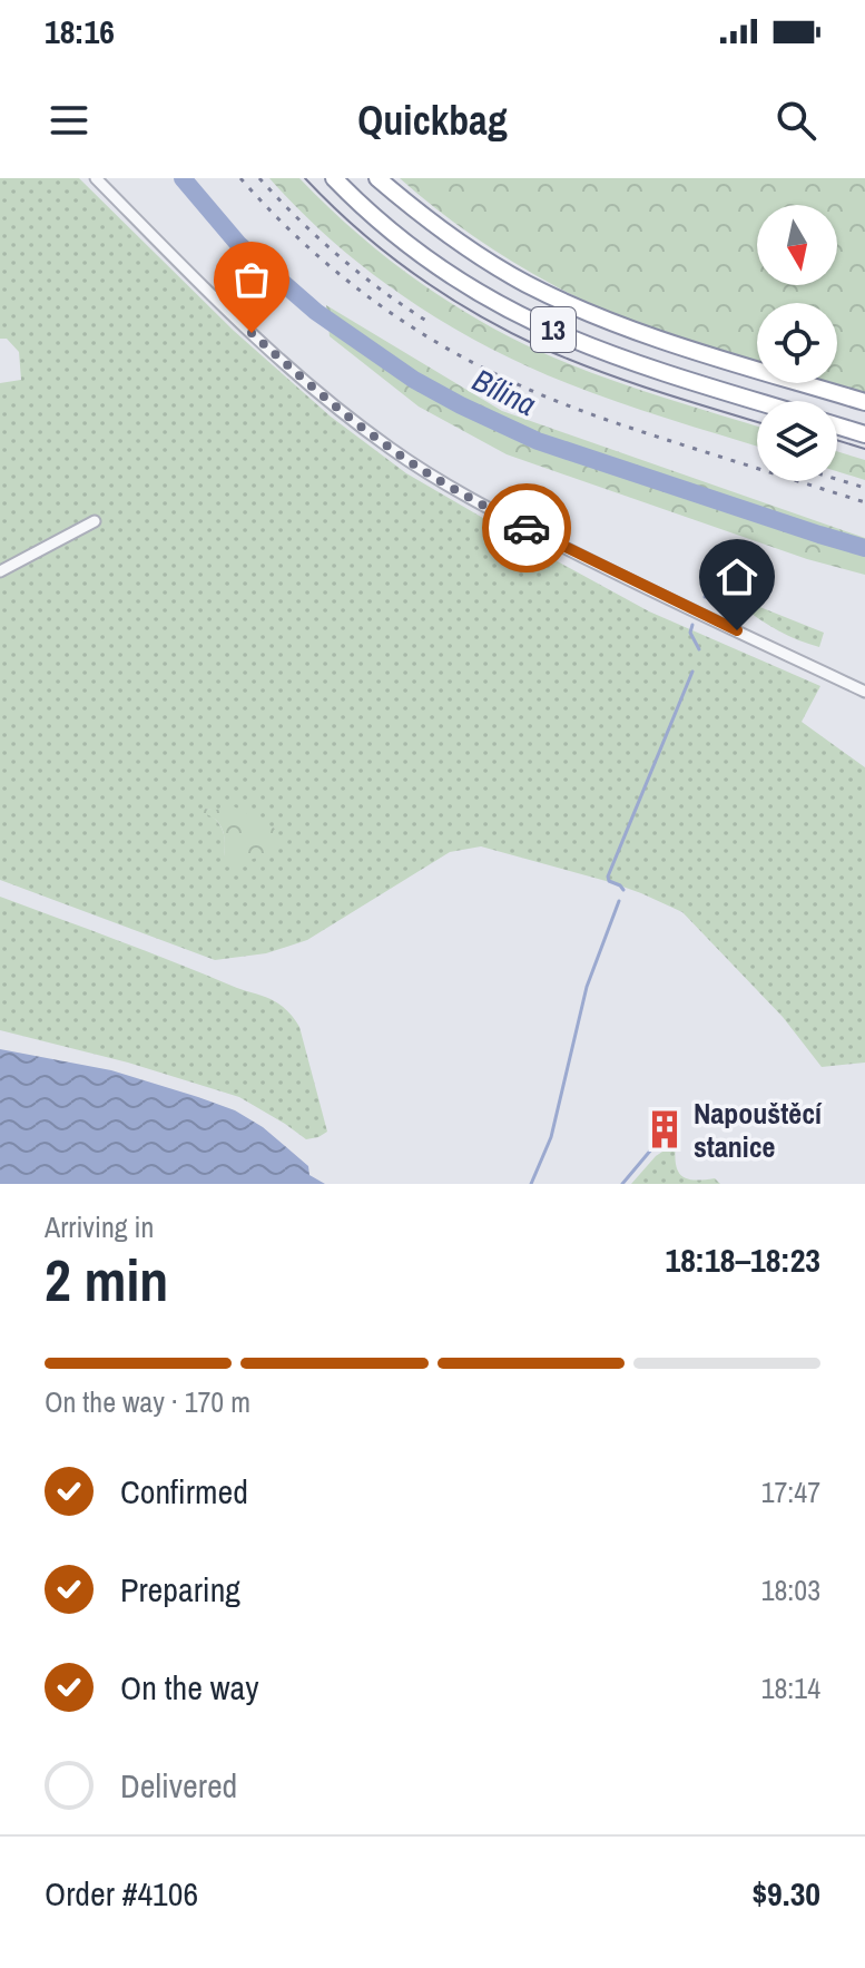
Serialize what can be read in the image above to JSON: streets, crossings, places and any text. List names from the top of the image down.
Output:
{
  "streets": {
    "highway": ["13"]
  },
  "water": ["Bílina"],
  "places": {
    "building": ["Napouštěcí stanice"]
  },
  "north": "bottom",
  "page": {
    "status": "18:16",
    "header": "Quickbag",
    "heading": ["2 min", "Arriving in", "18:18–18:23"],
    "panel": ["Order #4106", "$9.30"],
    "bar": "On the way · 170 m",
    "list": [
      ["Confirmed", "17:47"],
      ["Preparing", "18:03"],
      ["On the way", "18:14"],
      "Delivered"
    ]
  }
}
